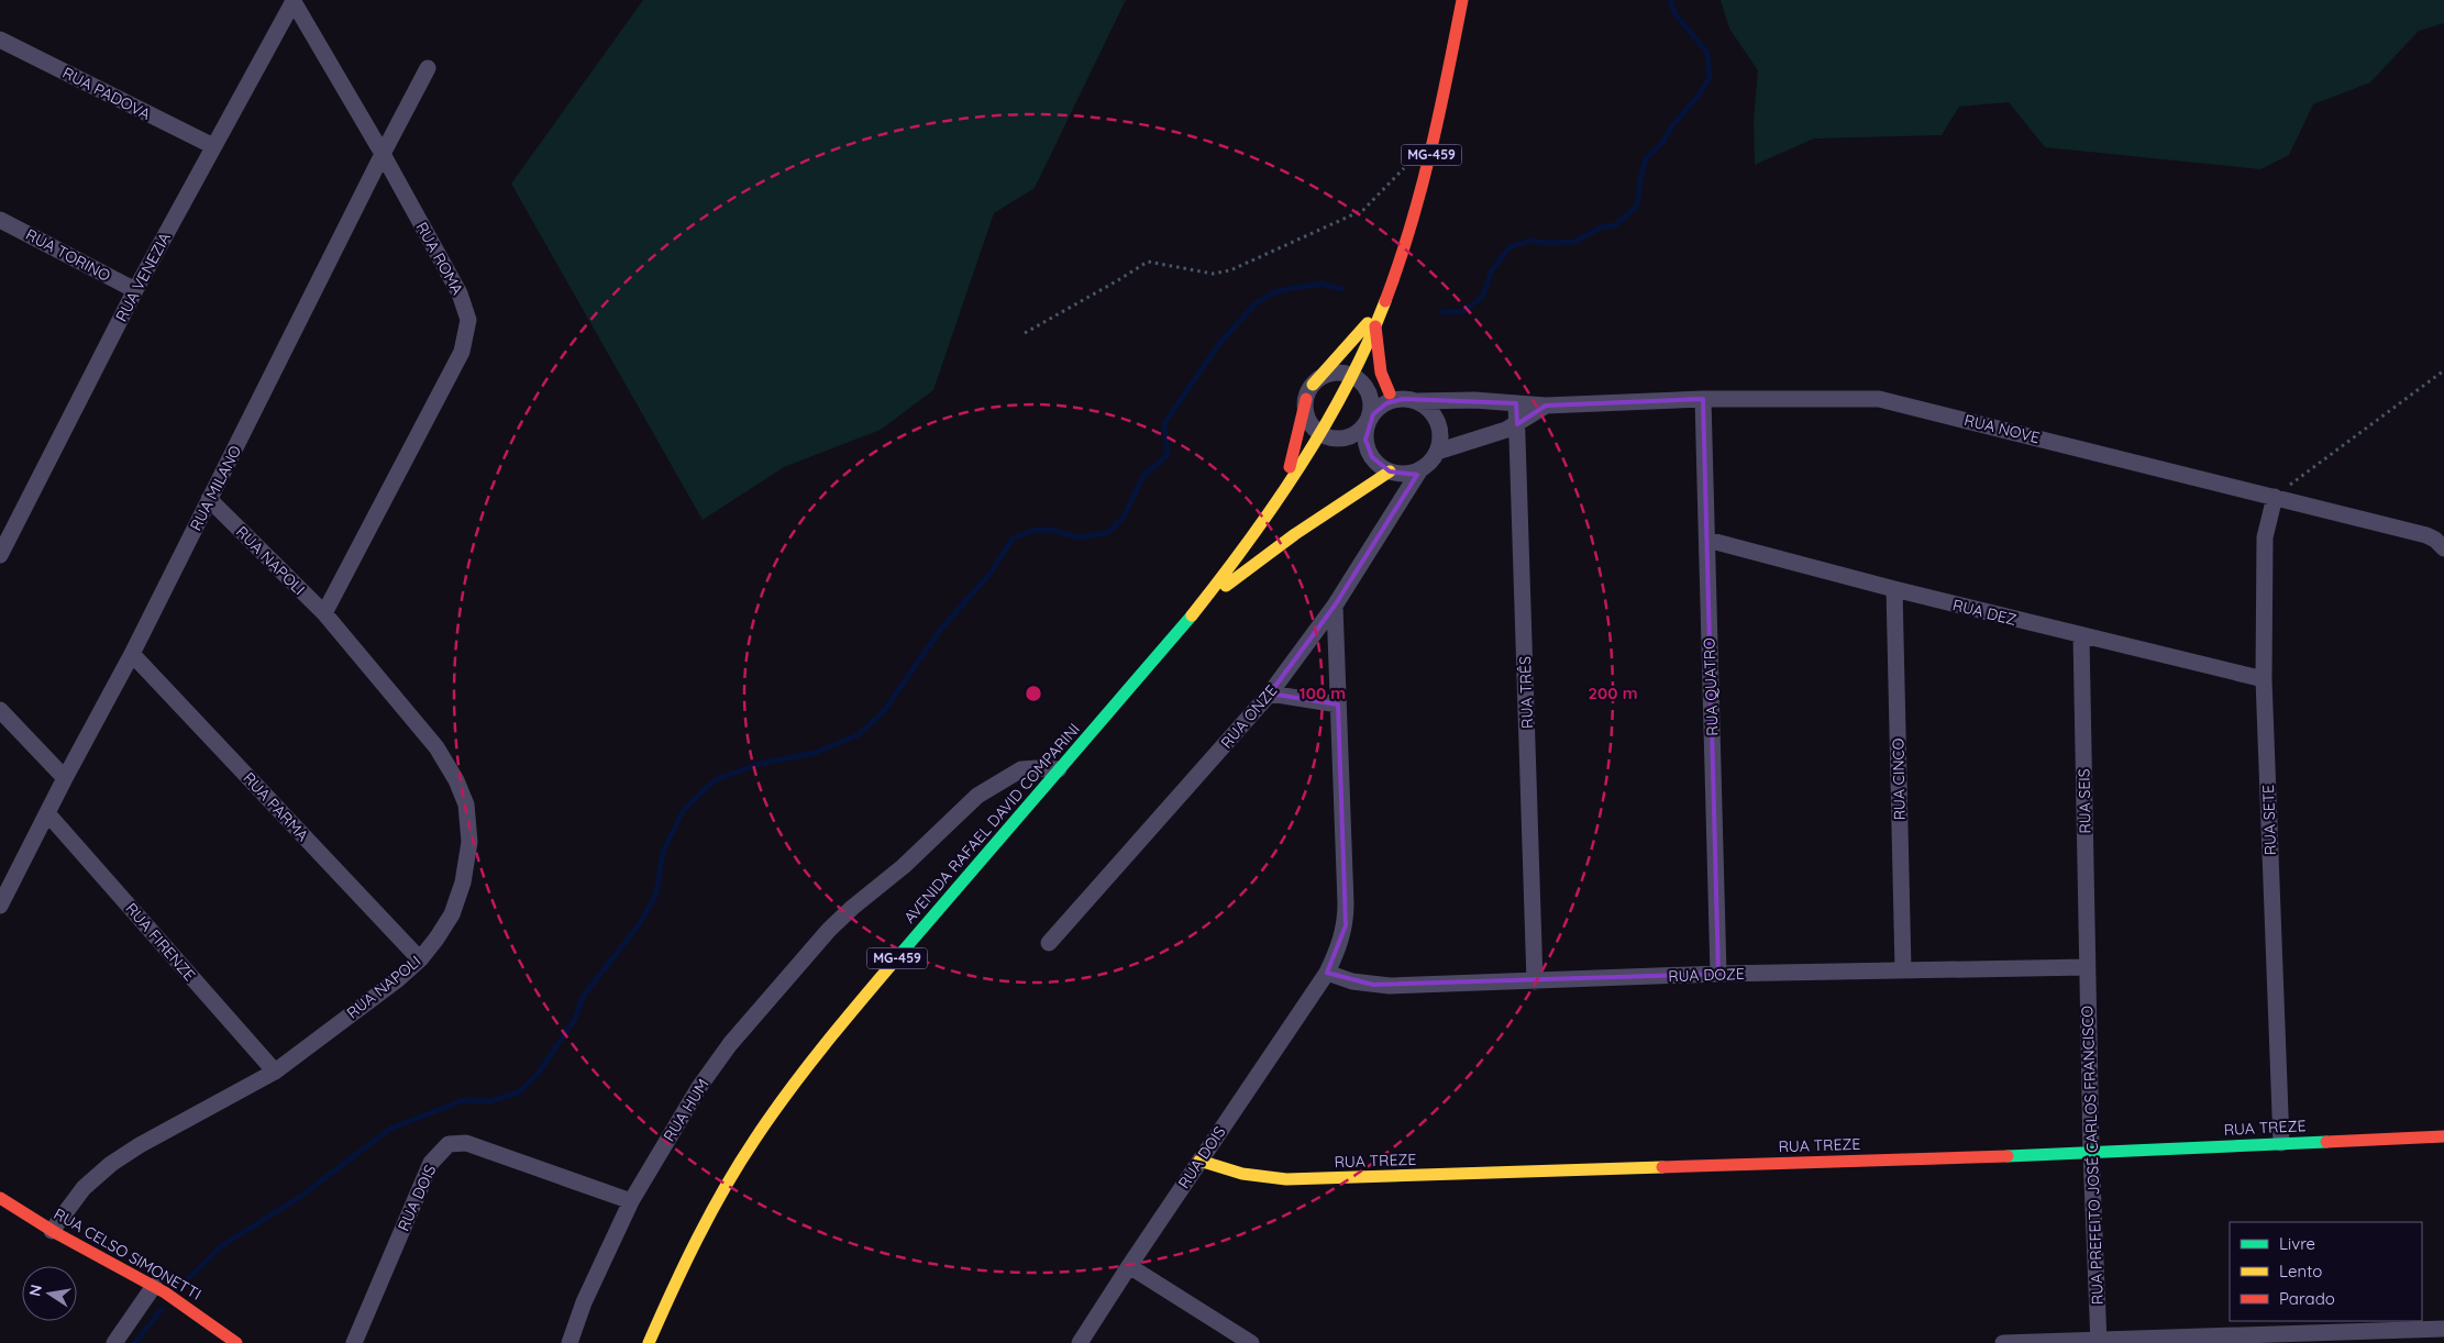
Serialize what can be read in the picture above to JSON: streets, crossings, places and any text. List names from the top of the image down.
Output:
{
  "streets": {
    "main road": [
      "MG-459",
      "AVENIDA RAFAEL DAVID COMPARINI",
      "RUA TREZE",
      "RUA CELSO SIMONETTI"
    ],
    "street": [
      "RUA PADOVA",
      "RUA TORINO",
      "RUA ROMA",
      "RUA VENEZIA",
      "RUA NOVE",
      "RUA MILANO",
      "RUA NAPOLI",
      "RUA DEZ",
      "RUA QUATRO",
      "RUA TRÊS",
      "RUA ONZE",
      "RUA CINCO",
      "RUA SEIS",
      "RUA PARMA",
      "RUA SETE",
      "RUA FIRENZE",
      "RUA DOZE",
      "RUA HUM",
      "RUA PREFEITO JOSÉ CARLOS FRANCISCO",
      "RUA DOIS"
    ]
  },
  "crossings": [
    ["RUA PADOVA", "RUA VENEZIA"],
    ["MG-459", "AVENIDA RAFAEL DAVID COMPARINI"],
    ["RUA TORINO", "RUA VENEZIA"],
    ["RUA ROMA", "RUA VENEZIA"],
    ["RUA ROMA", "RUA MILANO"],
    ["RUA ROMA", "RUA NAPOLI"],
    ["RUA NOVE", "RUA QUATRO"],
    ["RUA NOVE", "RUA TRÊS"],
    ["RUA NOVE", "RUA ONZE"],
    ["RUA NOVE", "RUA SETE"],
    ["RUA MILANO", "RUA NAPOLI"],
    ["RUA MILANO", "RUA PARMA"],
    ["RUA MILANO", "RUA FIRENZE"],
    ["RUA NAPOLI", "RUA PARMA"],
    ["RUA NAPOLI", "RUA FIRENZE"],
    ["RUA NAPOLI", "RUA CELSO SIMONETTI"],
    ["RUA DEZ", "RUA QUATRO"],
    ["RUA DEZ", "RUA CINCO"],
    ["RUA DEZ", "RUA SEIS"],
    ["RUA DEZ", "RUA SETE"],
    ["RUA QUATRO", "RUA DOZE"],
    ["RUA TRÊS", "RUA DOZE"],
    ["RUA ONZE", "RUA DOIS"],
    ["RUA CINCO", "RUA DOZE"],
    ["RUA SEIS", "RUA DOZE"],
    ["RUA SEIS", "RUA PREFEITO JOSÉ CARLOS FRANCISCO"],
    ["RUA SETE", "RUA TREZE"],
    ["AVENIDA RAFAEL DAVID COMPARINI", "RUA HUM"],
    ["RUA DOZE", "RUA PREFEITO JOSÉ CARLOS FRANCISCO"],
    ["RUA DOZE", "RUA DOIS"],
    ["RUA HUM", "RUA DOIS"],
    ["RUA TREZE", "RUA PREFEITO JOSÉ CARLOS FRANCISCO"],
    ["RUA TREZE", "RUA DOIS"]
  ],
  "legend": ["Livre", "Lento", "Parado"],
  "north": "left",
  "rings": ["100 m", "200 m"]
}
